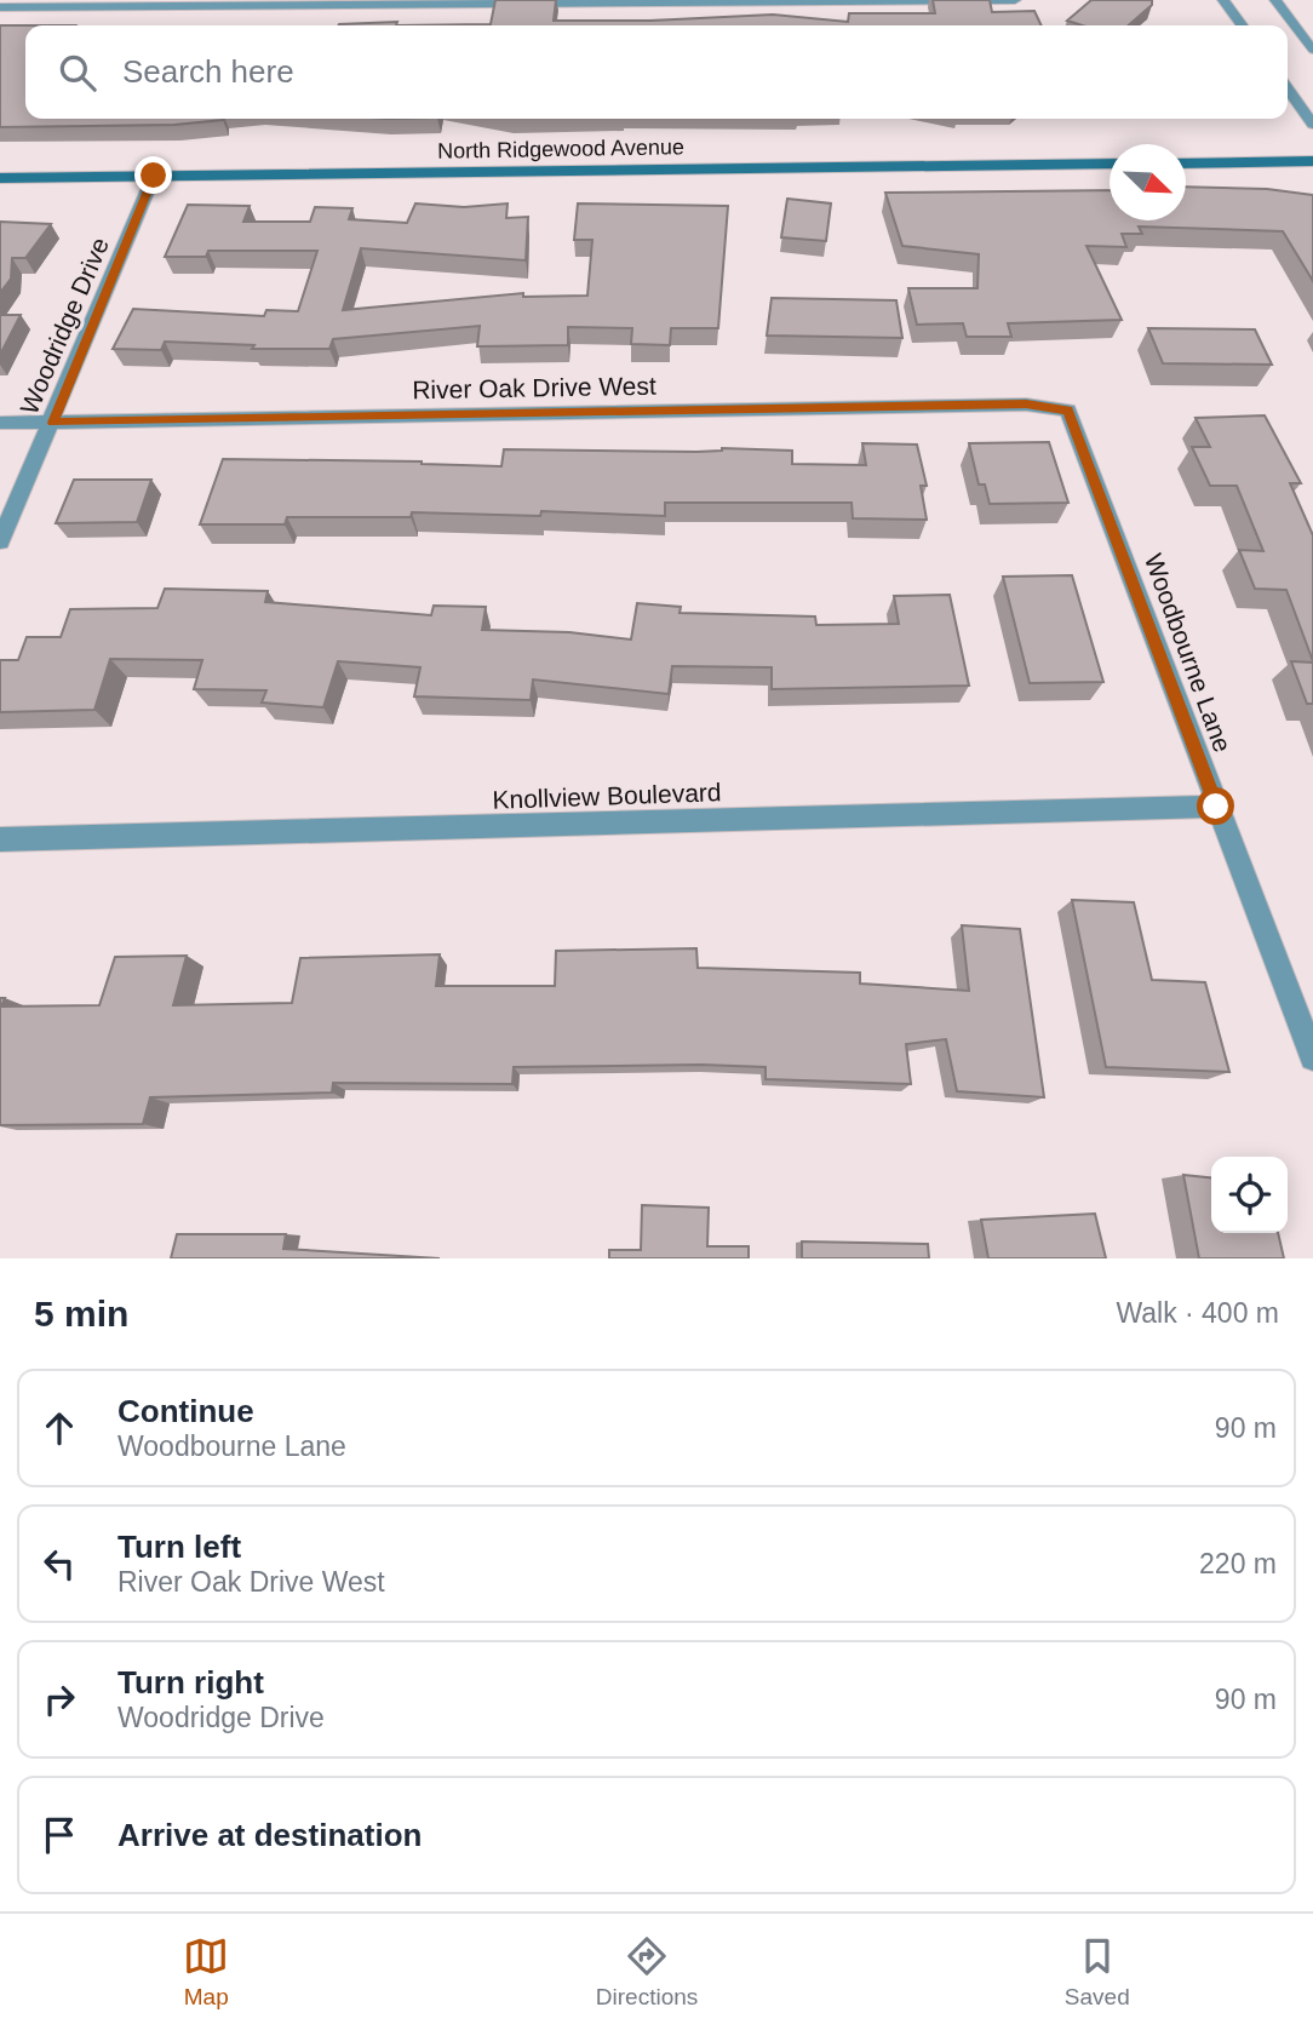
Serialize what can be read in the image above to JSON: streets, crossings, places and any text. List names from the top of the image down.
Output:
{
  "streets": {
    "street": [
      "North Ridgewood Avenue",
      "Woodridge Drive",
      "River Oak Drive West",
      "Woodbourne Lane",
      "Knollview Boulevard"
    ]
  },
  "crossings": [
    ["North Ridgewood Avenue", "Woodridge Drive"],
    ["Woodridge Drive", "River Oak Drive West"],
    ["River Oak Drive West", "Woodbourne Lane"],
    ["Woodbourne Lane", "Knollview Boulevard"]
  ],
  "north": "bottom right",
  "page": {
    "search": "Search here",
    "heading": ["5 min", "Walk · 400 m"],
    "list": [
      ["Continue", "Woodbourne Lane", "90 m"],
      ["Turn left", "River Oak Drive West", "220 m"],
      ["Turn right", "Woodridge Drive", "90 m"],
      "Arrive at destination"
    ],
    "nav": ["Map", "Directions", "Saved"]
  }
}
